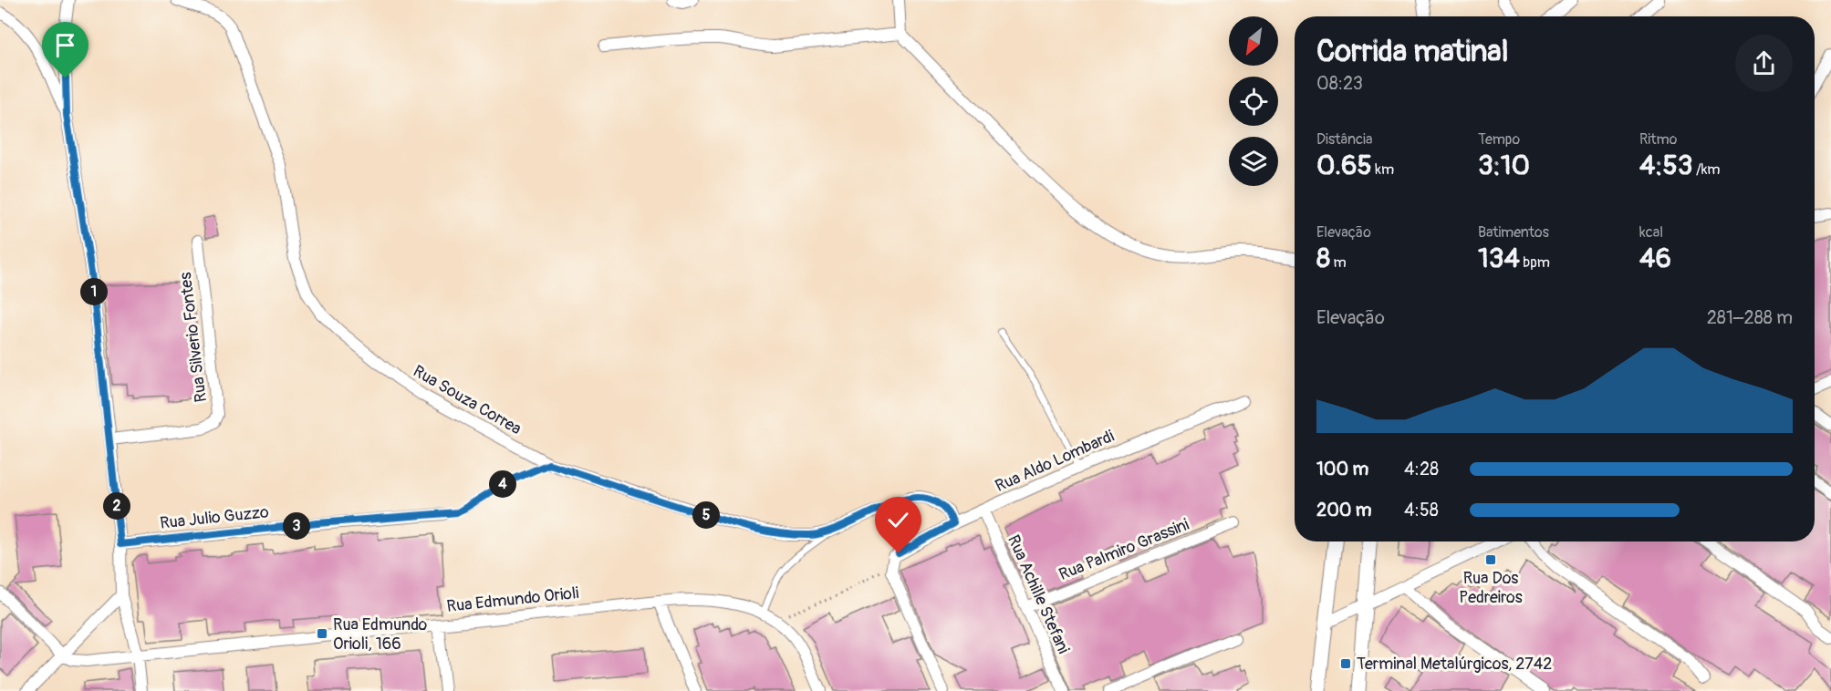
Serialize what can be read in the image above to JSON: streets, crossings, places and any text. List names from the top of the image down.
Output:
{
  "streets": {
    "street": [
      "Rua Silverio Fontes",
      "Rua Souza Correa",
      "Rua Aldo Lombardi",
      "Rua Julio Guzzo",
      "Rua Palmiro Grassini",
      "Rua Achille Stefani",
      "Rua Edmundo Orioli"
    ]
  },
  "crossings": [
    ["Rua Souza Correa", "Rua Aldo Lombardi"],
    ["Rua Aldo Lombardi", "Rua Achille Stefani"],
    ["Rua Palmiro Grassini", "Rua Achille Stefani"]
  ],
  "places": {
    "transit": ["Rua Dos Pedreiros", "Rua Edmundo Orioli, 166", "Terminal Metalúrgicos, 2742"]
  },
  "north": "bottom left",
  "page": {
    "heading": ["Corrida matinal", "08:23"],
    "stats": [
      ["Distância", "0.65 km"],
      ["Tempo", "3:10"],
      ["Ritmo", "4:53 /km"],
      ["Elevação", "8 m"],
      ["Batimentos", "134 bpm"],
      ["kcal", "46"]
    ],
    "pins": [
      "1",
      "4",
      "2",
      "5",
      "3"
    ],
    "chart": ["Elevação", "281–288 m"],
    "list": [
      {
        "name": "100 m",
        "note": "4:28"
      },
      {
        "name": "200 m",
        "note": "4:58"
      }
    ]
  }
}
